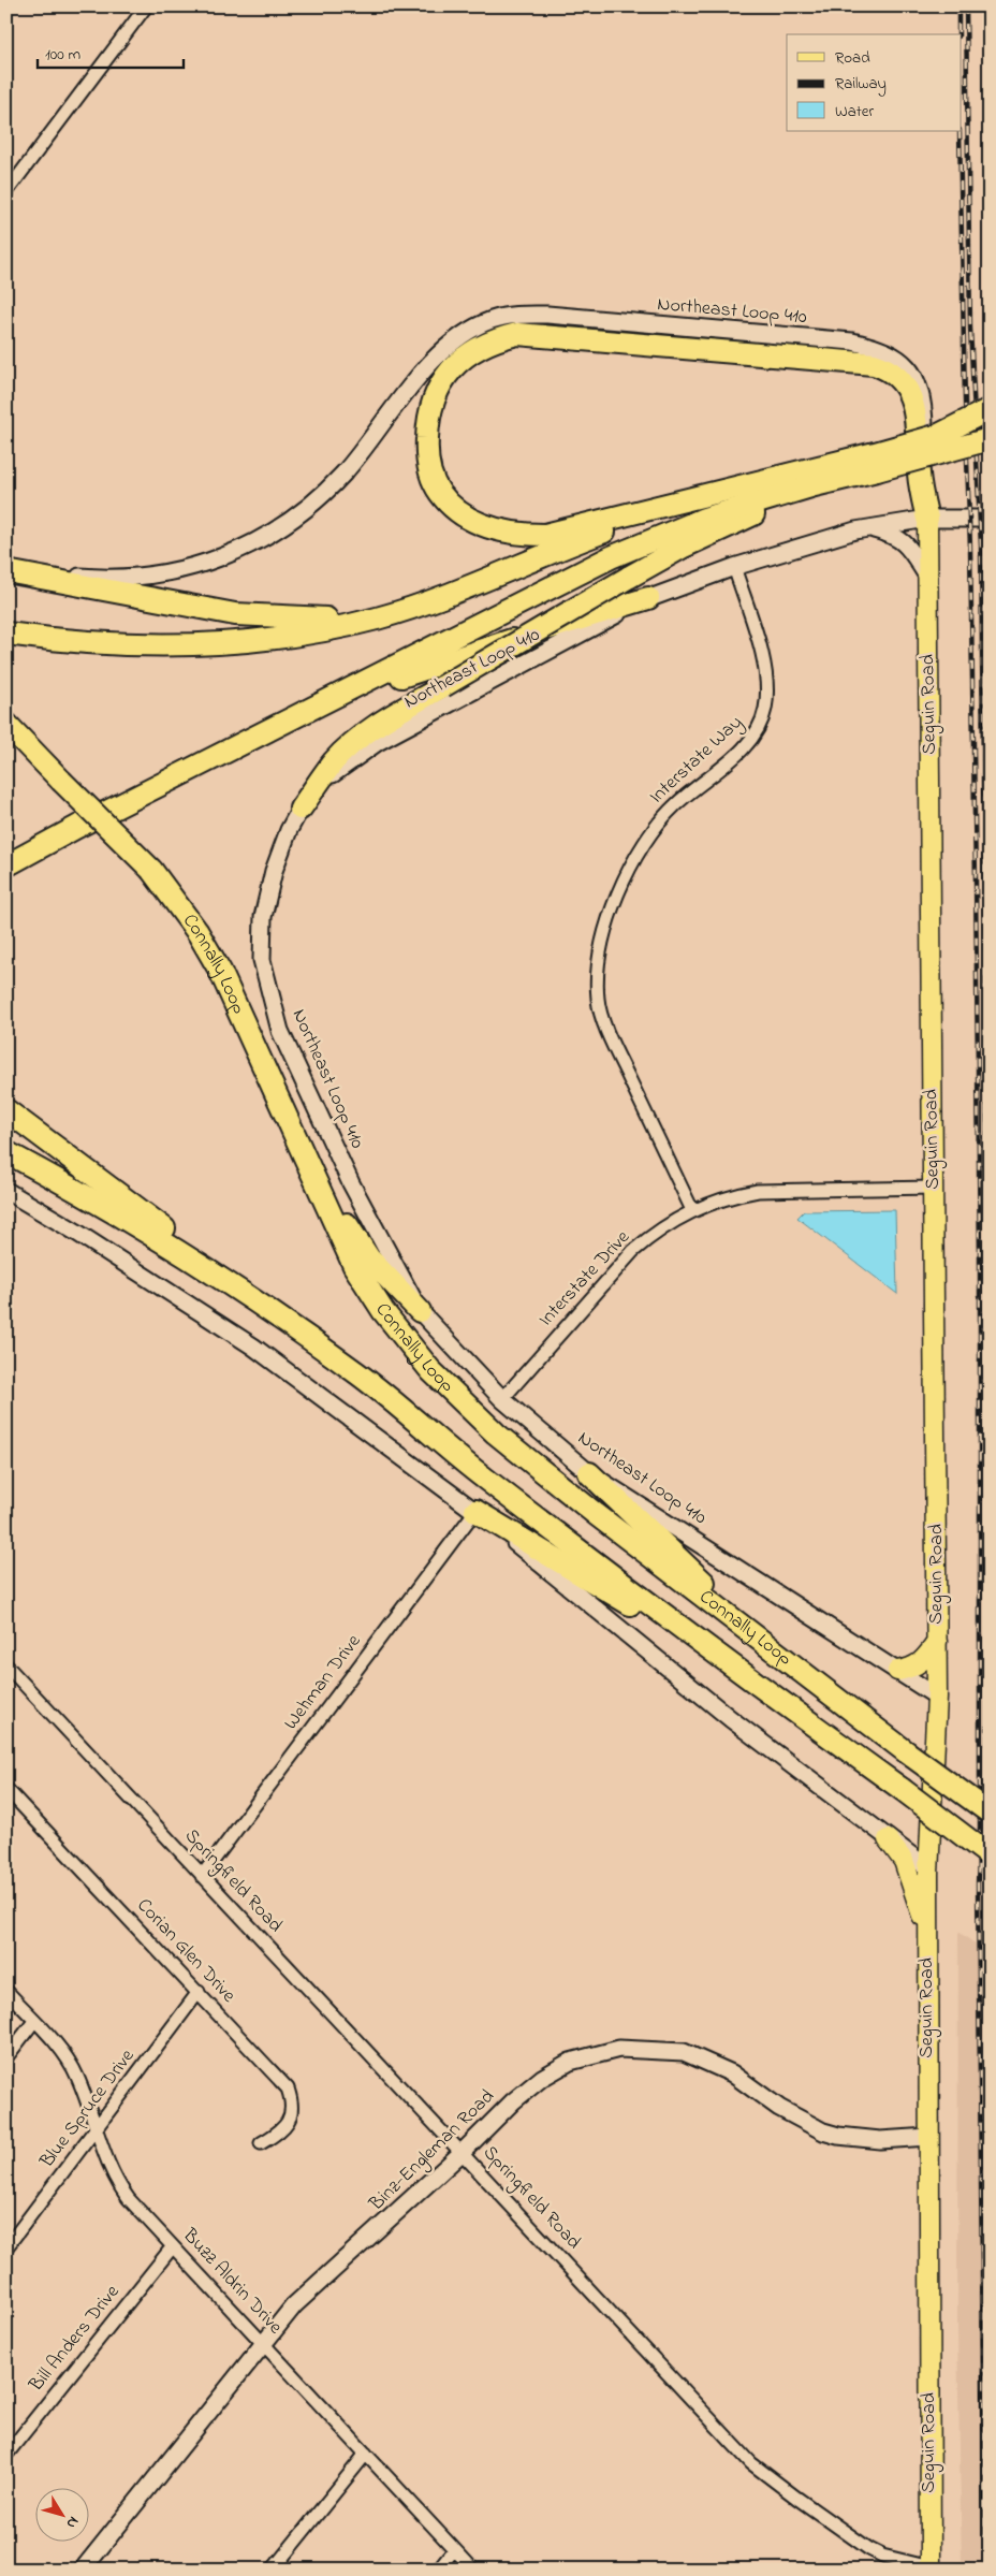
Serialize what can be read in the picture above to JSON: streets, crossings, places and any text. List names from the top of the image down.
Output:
{
  "streets": {
    "highway": ["Connally Loop"],
    "main road": ["Northeast Loop 410", "Seguin Road", "Binz-Engleman Road"],
    "street": [
      "Interstate Way",
      "Interstate Drive",
      "Wehman Drive",
      "Springfield Road",
      "Corian Glen Drive",
      "Blue Spruce Drive",
      "Buzz Aldrin Drive",
      "Bill Anders Drive"
    ]
  },
  "crossings": [
    ["Northeast Loop 410", "Seguin Road"],
    ["Northeast Loop 410", "Interstate Way"],
    ["Northeast Loop 410", "Interstate Drive"],
    ["Seguin Road", "Interstate Drive"],
    ["Seguin Road", "Springfield Road"],
    ["Seguin Road", "Binz-Engleman Road"],
    ["Interstate Way", "Interstate Drive"],
    ["Wehman Drive", "Springfield Road"],
    ["Springfield Road", "Binz-Engleman Road"],
    ["Corian Glen Drive", "Blue Spruce Drive"],
    ["Blue Spruce Drive", "Buzz Aldrin Drive"],
    ["Binz-Engleman Road", "Buzz Aldrin Drive"],
    ["Buzz Aldrin Drive", "Bill Anders Drive"]
  ],
  "legend": ["Road", "Railway", "Water"],
  "scale_bar": "100 m",
  "north": "bottom right"
}
